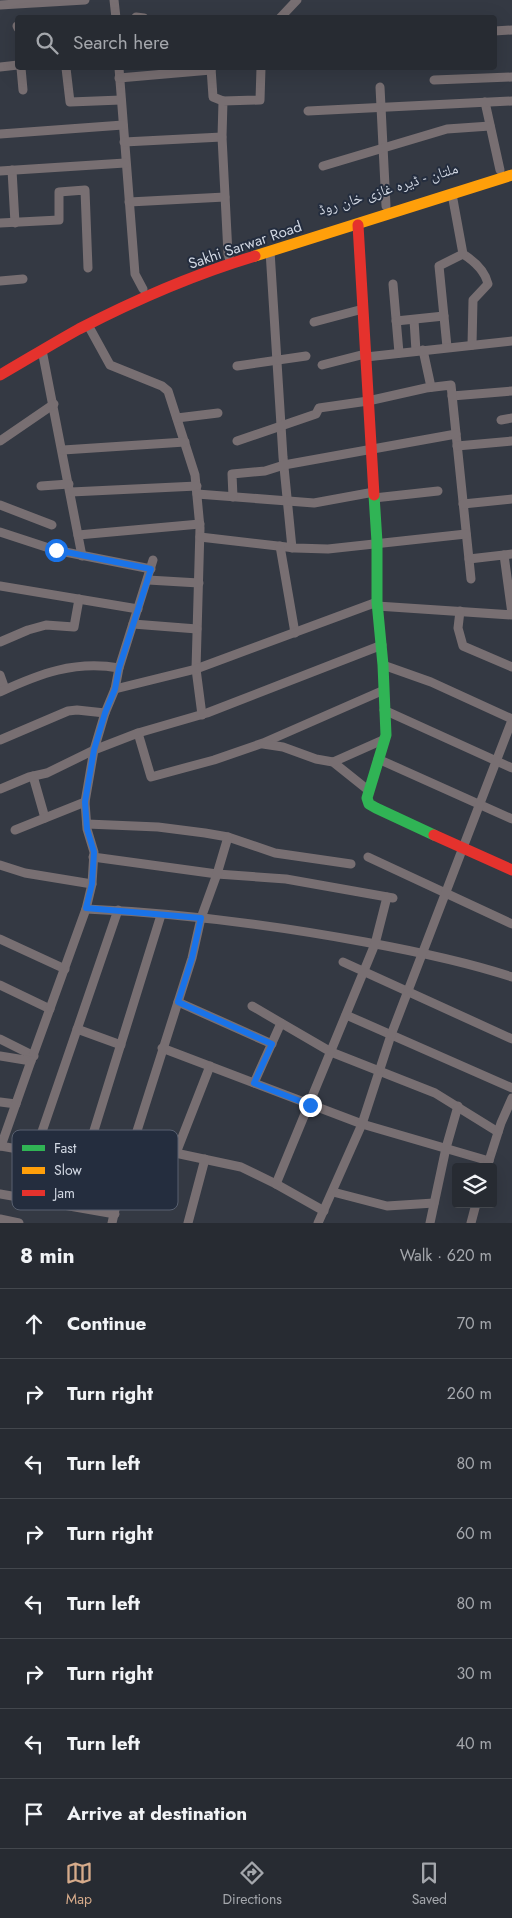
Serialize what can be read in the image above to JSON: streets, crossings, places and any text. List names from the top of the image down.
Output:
{
  "streets": {
    "main road": ["ملتان - ڈیرہ غازی خان روڈ", "Sakhi Sarwar Road"]
  },
  "crossings": [
    ["ملتان - ڈیرہ غازی خان روڈ", "Sakhi Sarwar Road"]
  ],
  "legend": ["Fast", "Slow", "Jam"],
  "page": {
    "search": "Search here",
    "heading": ["8 min", "Walk · 620 m"],
    "list": [
      ["Continue", "70 m"],
      ["Turn right", "260 m"],
      ["Turn left", "80 m"],
      ["Turn right", "60 m"],
      ["Turn left", "80 m"],
      ["Turn right", "30 m"],
      ["Turn left", "40 m"],
      "Arrive at destination"
    ],
    "nav": ["Map", "Directions", "Saved"]
  }
}
